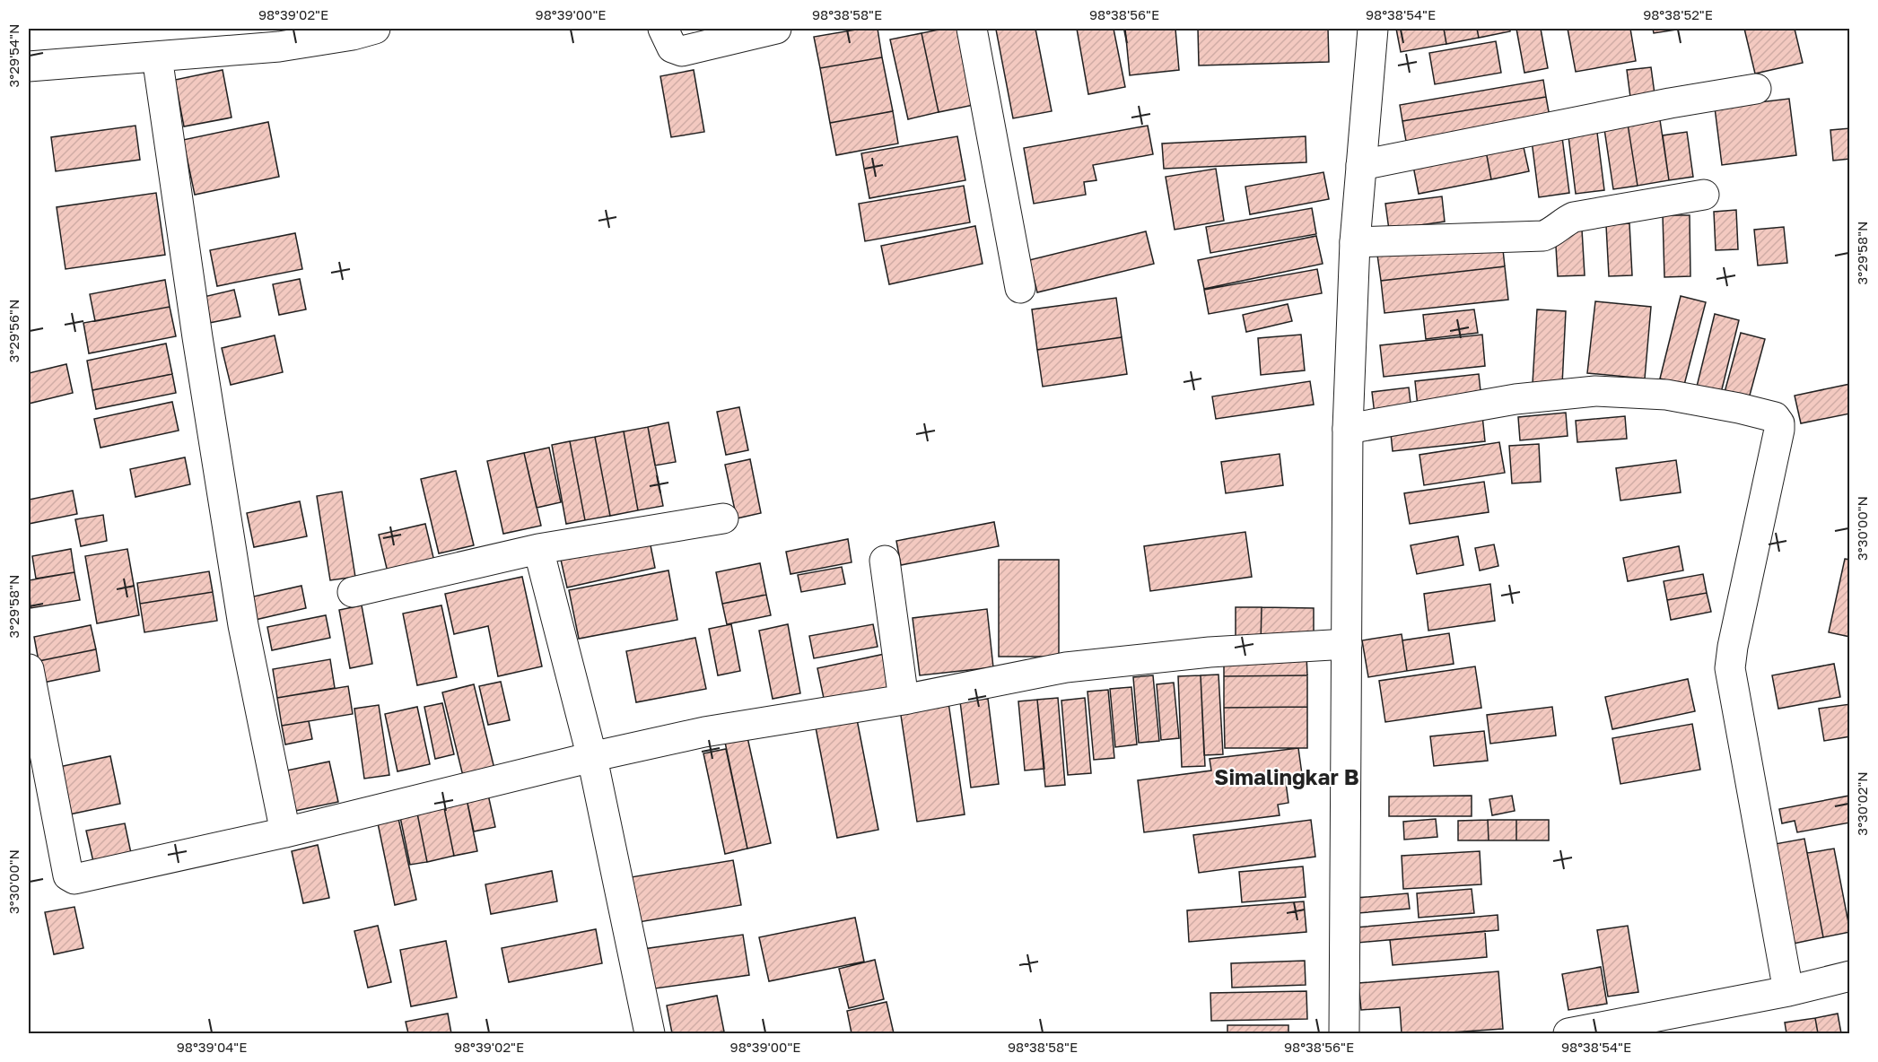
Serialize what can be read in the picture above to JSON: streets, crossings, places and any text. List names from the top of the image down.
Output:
{
  "districts": ["Simalingkar B"],
  "coordinates": [
    "98°39'02\"E",
    "98°39'00\"E",
    "98°38'58\"E",
    "98°38'56\"E",
    "98°38'54\"E",
    "98°38'52\"E",
    "3°29'54\"N",
    "3°29'58\"N",
    "3°29'56\"N",
    "3°30'00\"N",
    "3°30'02\"N",
    "98°39'04\"E"
  ]
}
